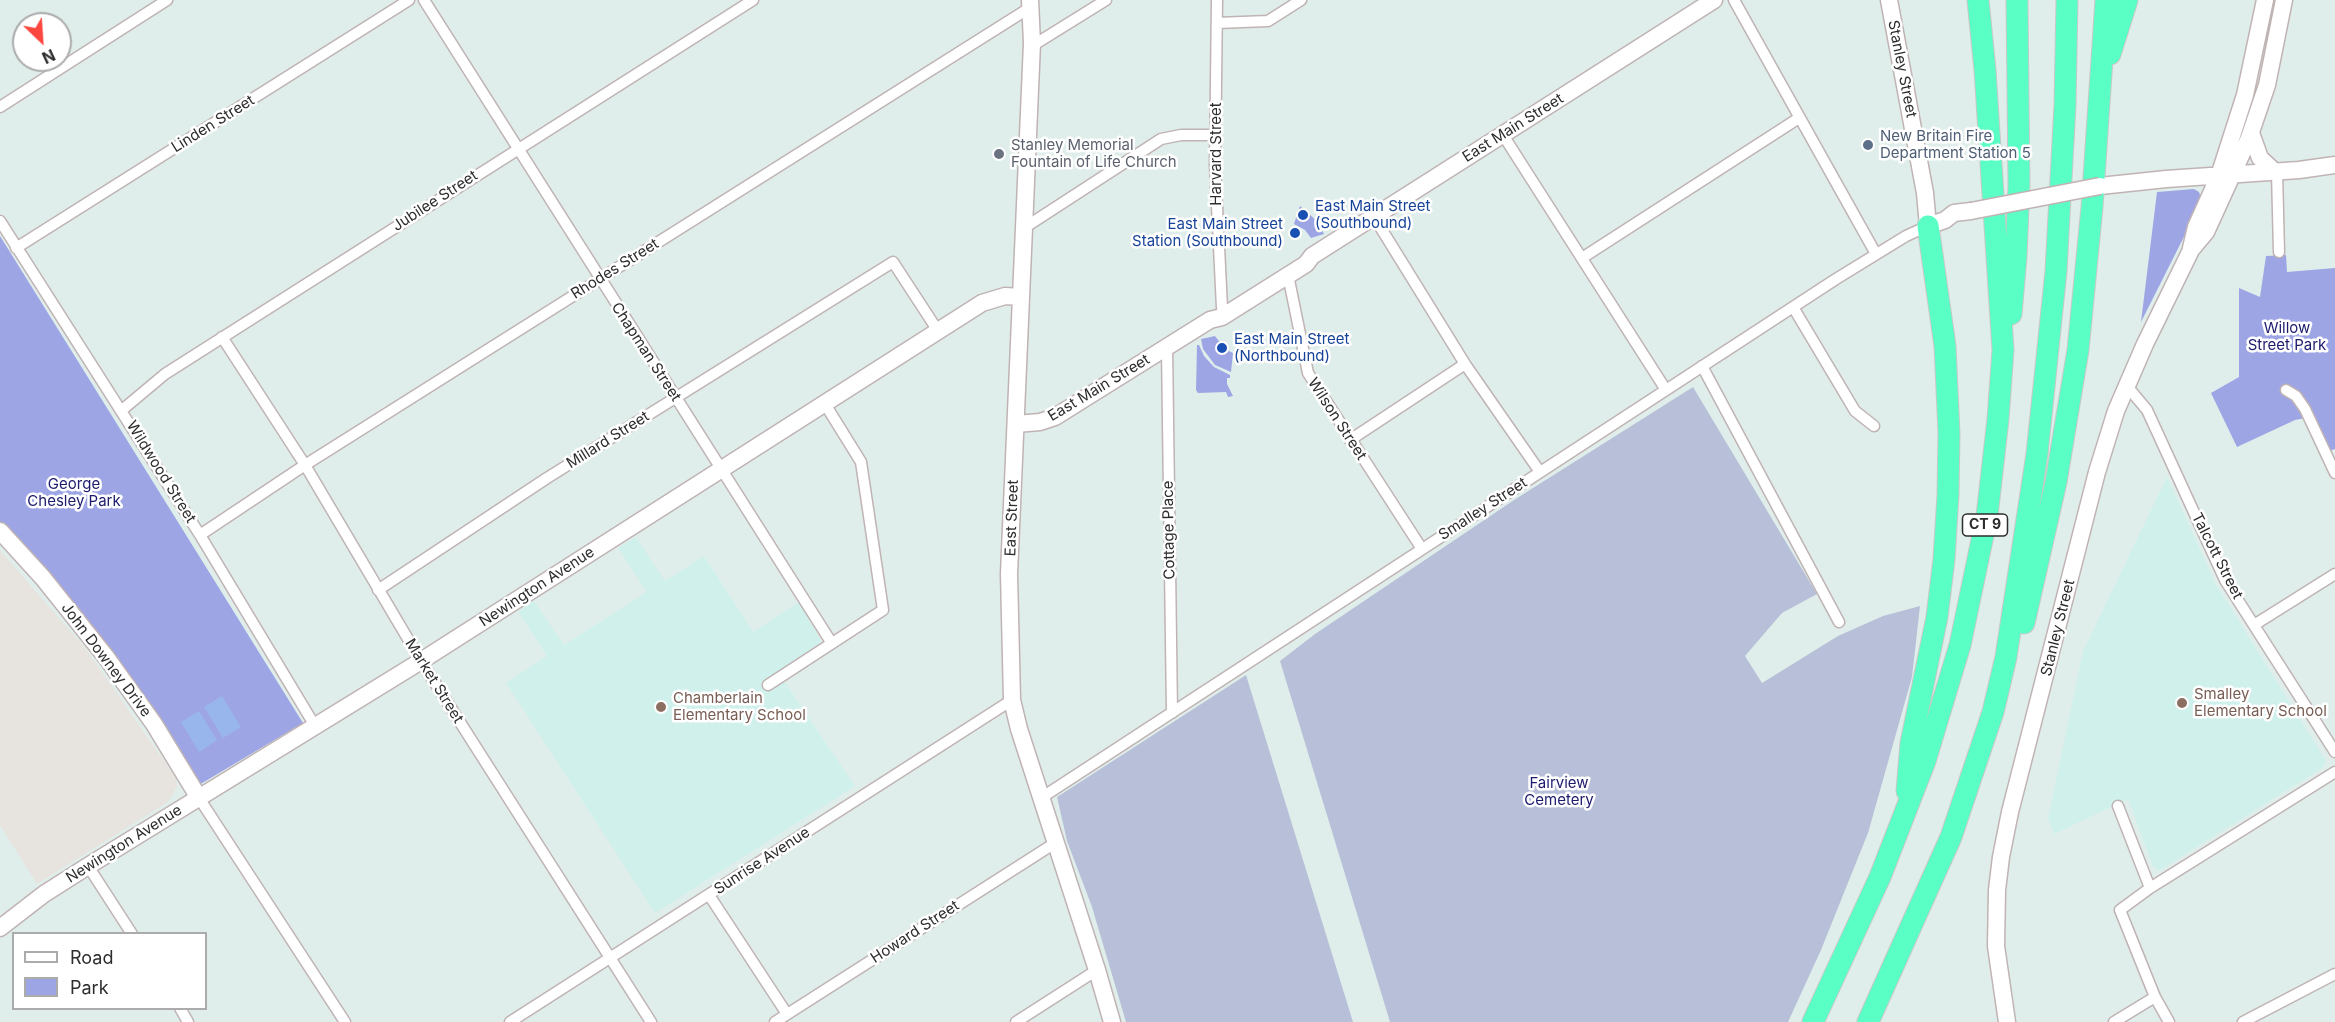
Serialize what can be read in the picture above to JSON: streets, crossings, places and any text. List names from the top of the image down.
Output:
{
  "streets": {
    "highway": ["CT 9"],
    "main road": [
      "Stanley Street",
      "East Main Street",
      "East Street",
      "Newington Avenue",
      "John Downey Drive"
    ],
    "street": [
      "Linden Street",
      "Harvard Street",
      "Jubilee Street",
      "Rhodes Street",
      "Chapman Street",
      "Wilson Street",
      "Millard Street",
      "Wildwood Street",
      "Smalley Street",
      "Cottage Place",
      "Talcott Street",
      "Market Street",
      "Sunrise Avenue",
      "Howard Street"
    ]
  },
  "crossings": [
    ["Stanley Street", "Smalley Street"],
    ["Stanley Street", "Talcott Street"],
    ["Linden Street", "Wildwood Street"],
    ["East Main Street", "Harvard Street"],
    ["East Main Street", "Wilson Street"],
    ["East Main Street", "East Street"],
    ["East Main Street", "Cottage Place"],
    ["Jubilee Street", "Chapman Street"],
    ["Jubilee Street", "Wildwood Street"],
    ["Jubilee Street", "Market Street"],
    ["Rhodes Street", "Chapman Street"],
    ["Rhodes Street", "Wildwood Street"],
    ["Rhodes Street", "East Street"],
    ["Rhodes Street", "Market Street"],
    ["Chapman Street", "Millard Street"],
    ["Chapman Street", "Newington Avenue"],
    ["Wilson Street", "Smalley Street"],
    ["Millard Street", "Newington Avenue"],
    ["Millard Street", "Market Street"],
    ["Wildwood Street", "Newington Avenue"],
    ["Smalley Street", "East Street"],
    ["Smalley Street", "Cottage Place"],
    ["East Street", "Newington Avenue"],
    ["East Street", "Sunrise Avenue"],
    ["East Street", "Howard Street"],
    ["Newington Avenue", "John Downey Drive"],
    ["Newington Avenue", "Market Street"],
    ["Market Street", "Sunrise Avenue"]
  ],
  "parks": ["Willow Street Park", "George Chesley Park", "Fairview Cemetery"],
  "places": [
    "New Britain Fire Department Station 5",
    "Stanley Memorial Fountain of Life Church",
    "East Main Street (Southbound)",
    "East Main Street Station (Southbound)",
    "East Main Street (Northbound)",
    "Smalley Elementary School",
    "Chamberlain Elementary School"
  ],
  "legend": ["Road", "Park"],
  "north": "bottom right"
}
